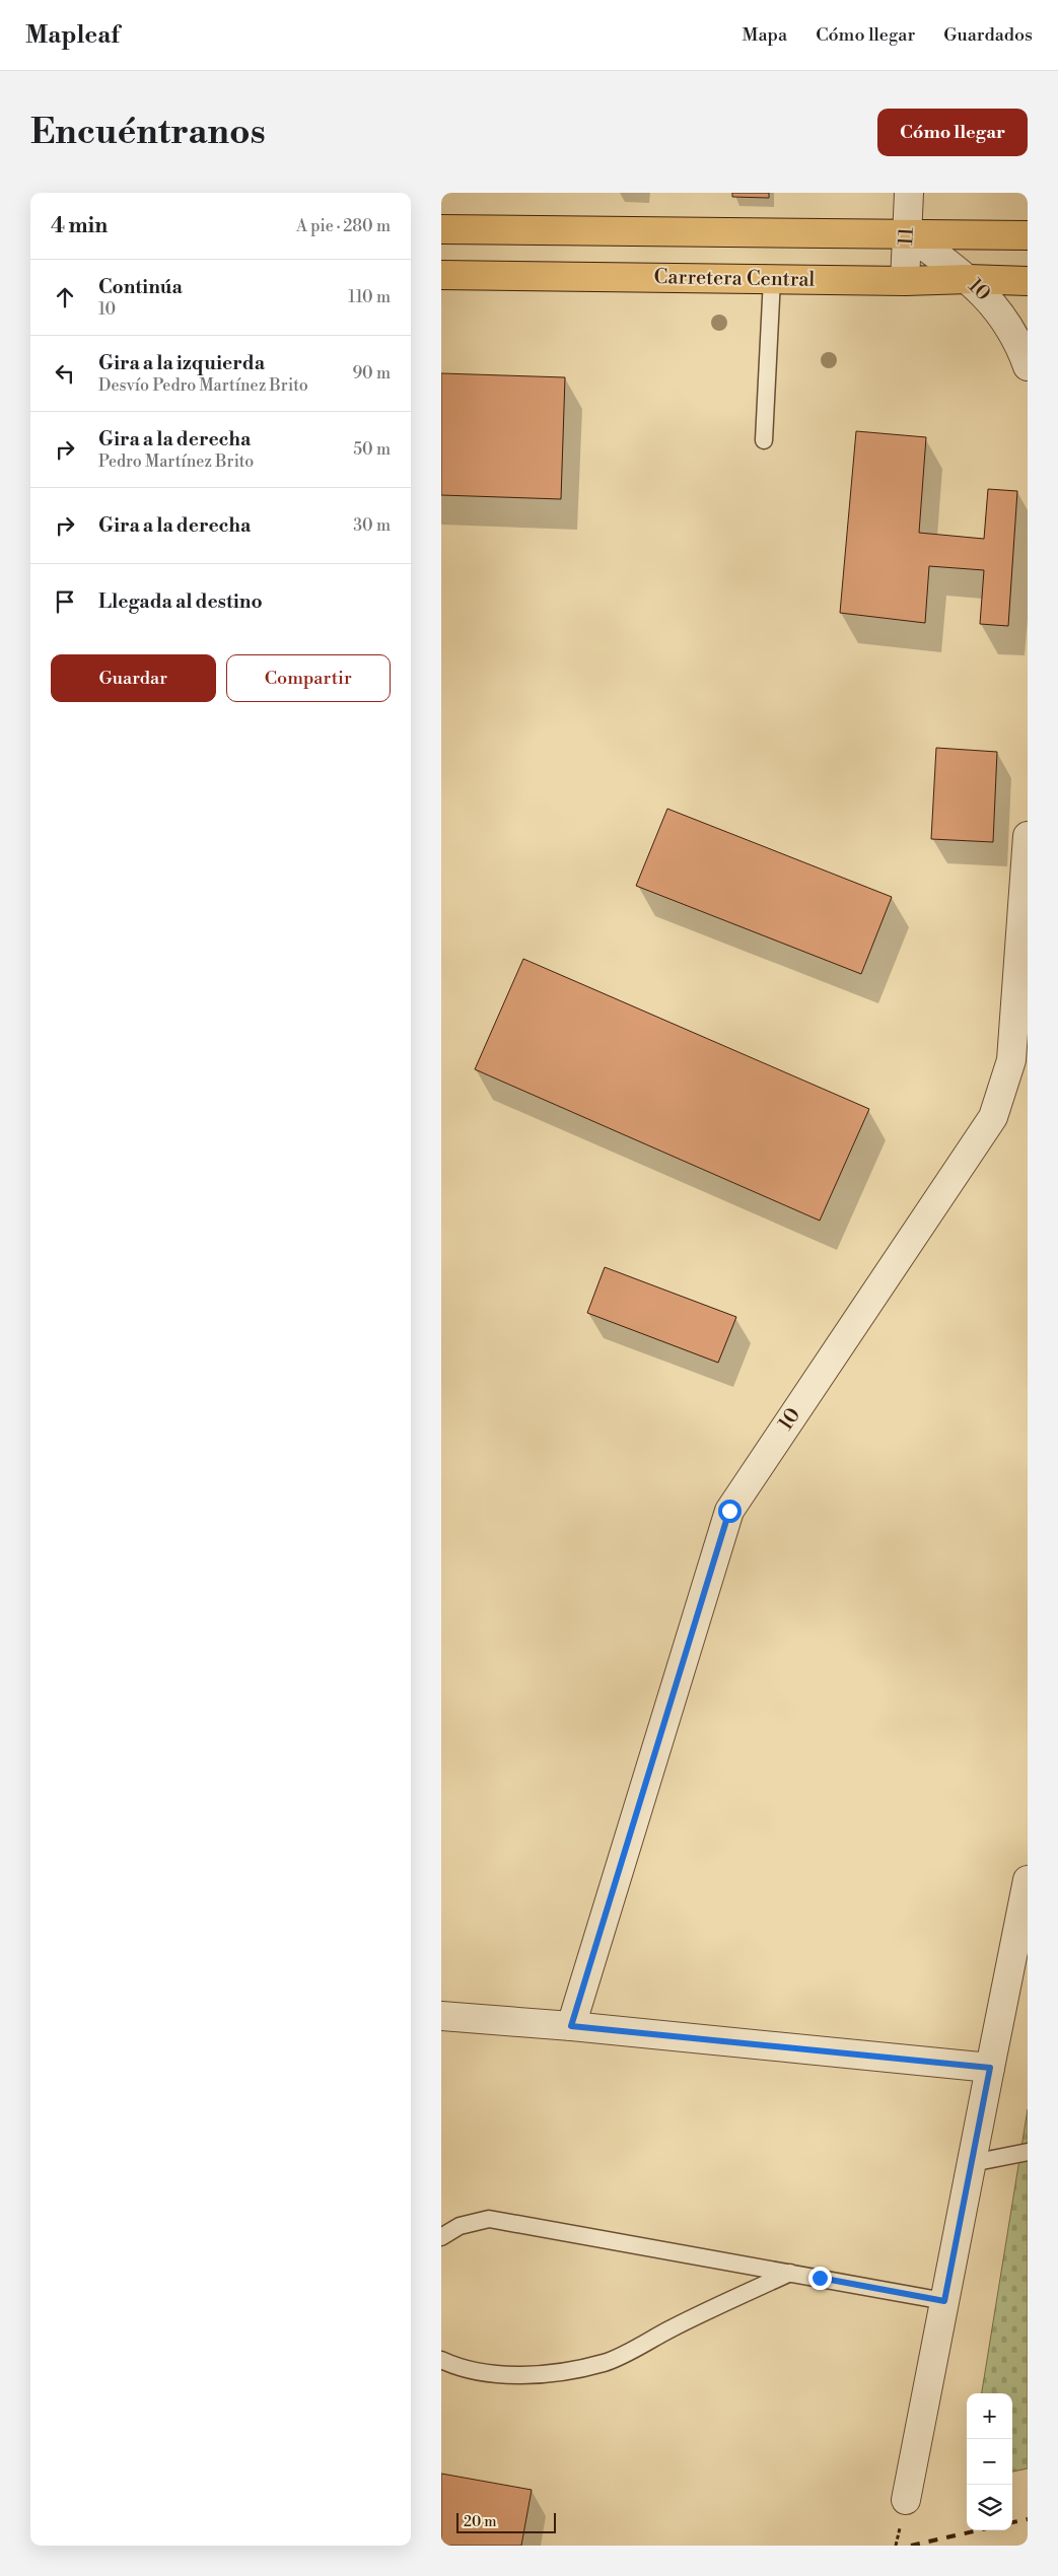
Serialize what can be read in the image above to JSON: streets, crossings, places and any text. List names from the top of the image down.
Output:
{
  "streets": {
    "main road": ["Carretera Central"],
    "street": ["11", "10"]
  },
  "crossings": [
    ["11", "Carretera Central"],
    ["11", "10"],
    ["Carretera Central", "10"]
  ],
  "scale_bar": "20 m",
  "page": {
    "header": "Mapleaf",
    "nav": ["Mapa", "Cómo llegar", "Guardados"],
    "buttons": [
      "Cómo llegar",
      ["Guardar", "Compartir"]
    ],
    "title": "Encuéntranos",
    "heading": ["4 min", "A pie · 280 m"],
    "list": [
      ["Continúa", "10", "110 m"],
      ["Gira a la izquierda", "Desvío Pedro Martínez Brito", "90 m"],
      ["Gira a la derecha", "Pedro Martínez Brito", "50 m"],
      ["Gira a la derecha", "30 m"],
      "Llegada al destino"
    ],
    "map_buttons": ["+", "−"],
    "scale": "20 m"
  }
}
